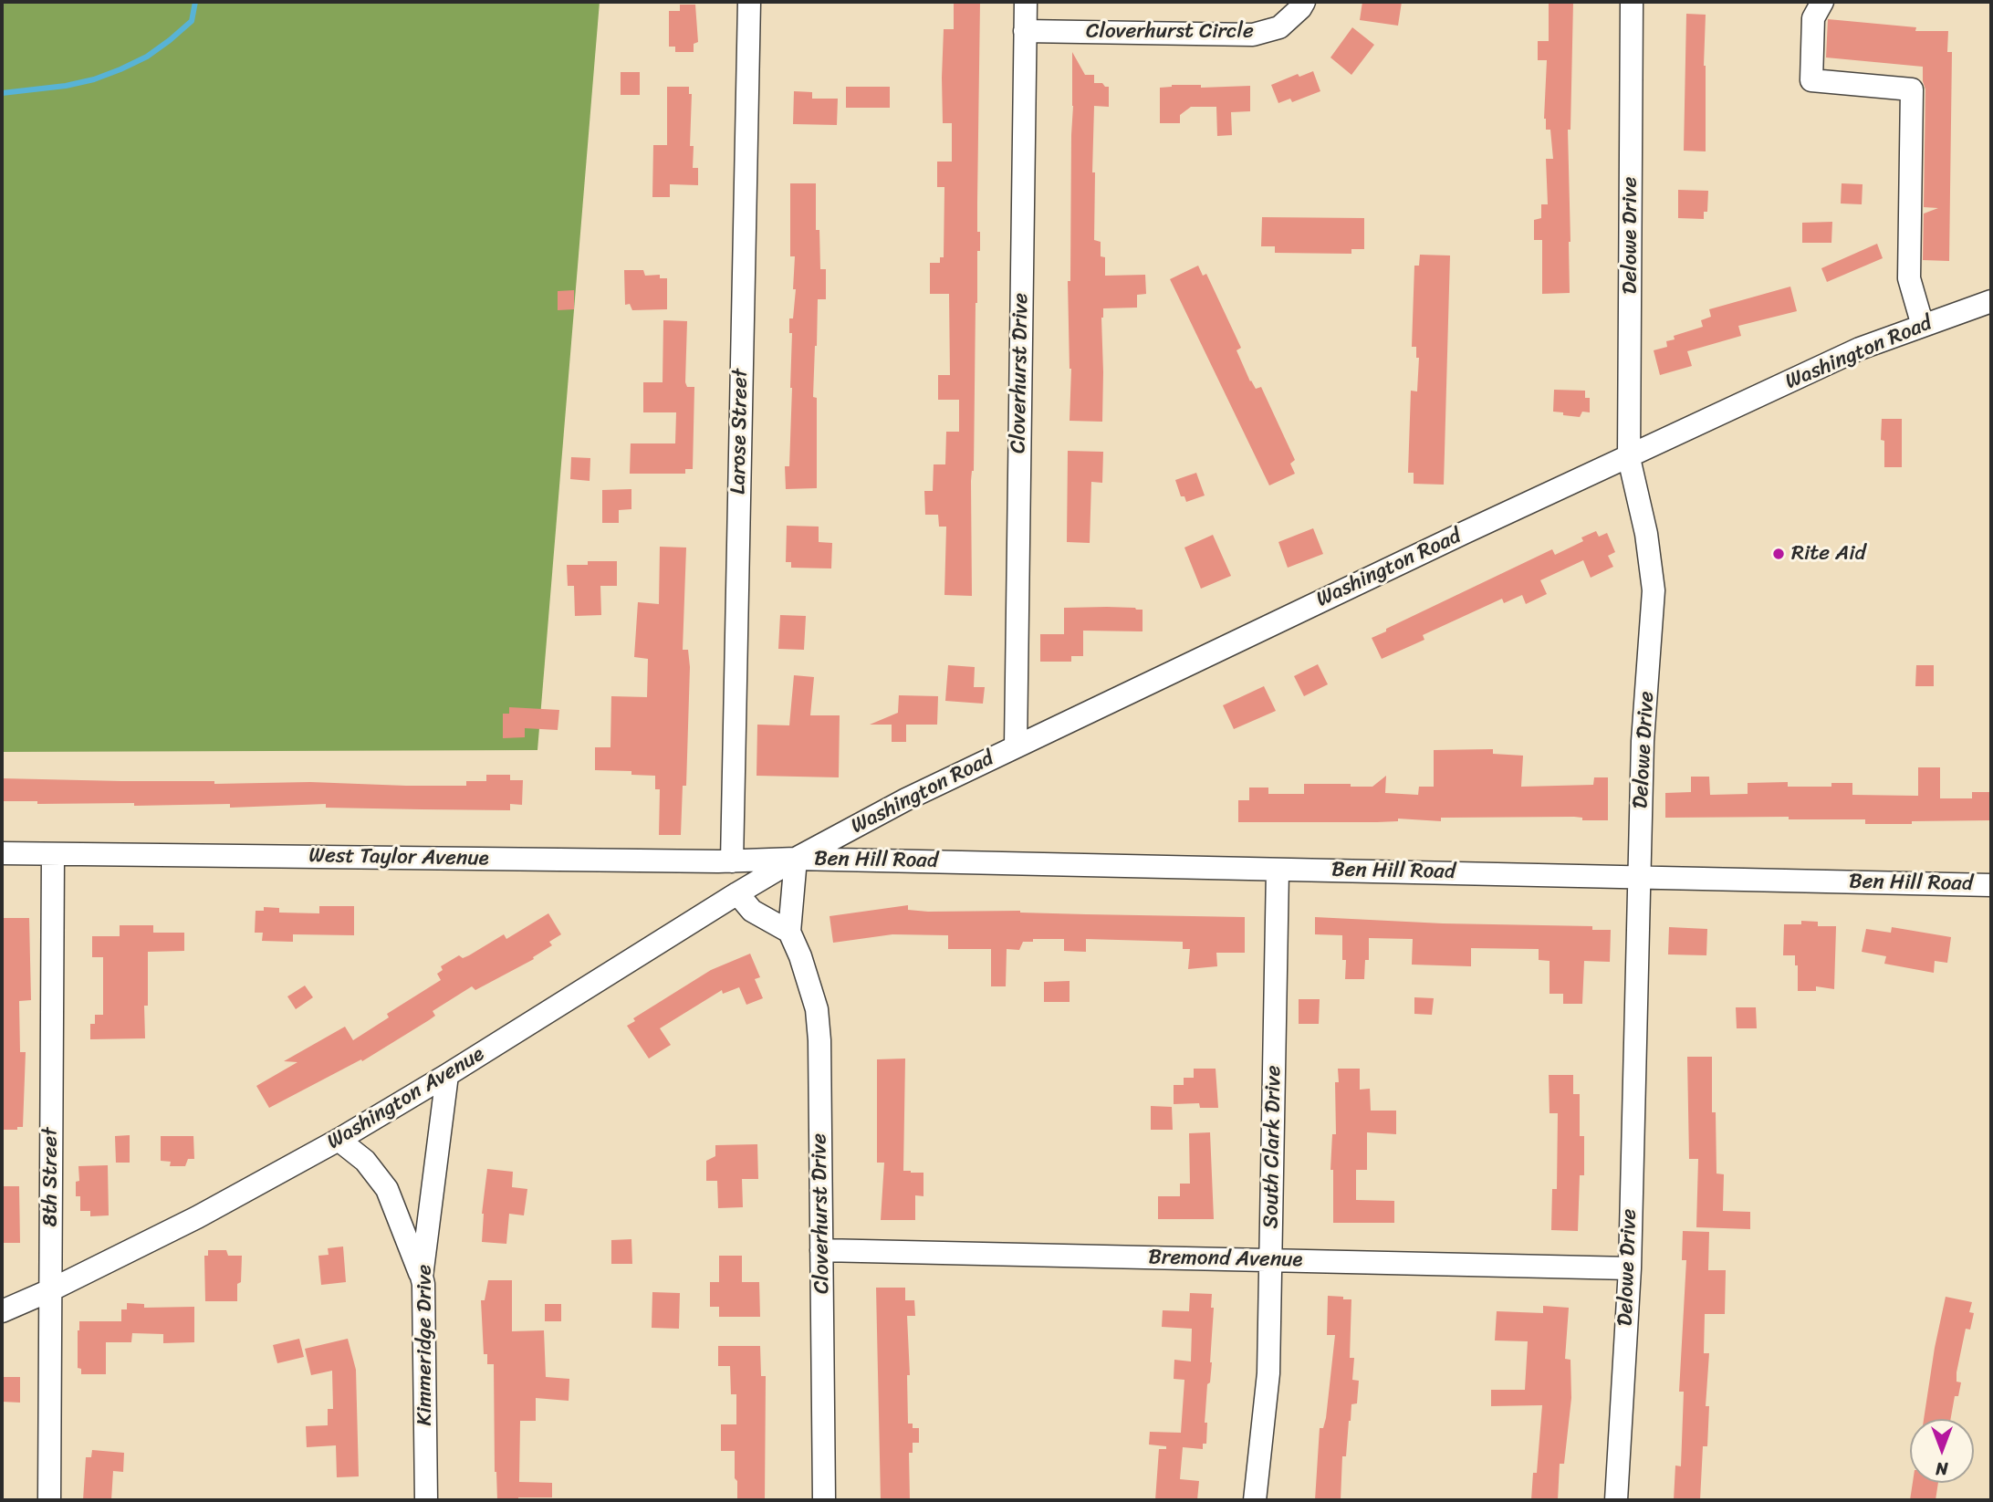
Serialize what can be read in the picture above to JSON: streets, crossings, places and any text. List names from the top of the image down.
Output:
{
  "streets": {
    "street": [
      "Cloverhurst Circle",
      "Delowe Drive",
      "Washington Road",
      "Cloverhurst Drive",
      "Larose Street",
      "West Taylor Avenue",
      "Ben Hill Road",
      "Washington Avenue",
      "South Clark Drive",
      "8th Street",
      "Bremond Avenue",
      "Kimmeridge Drive"
    ]
  },
  "crossings": [
    ["Cloverhurst Circle", "Cloverhurst Drive"],
    ["Delowe Drive", "Washington Road"],
    ["Delowe Drive", "Ben Hill Road"],
    ["Delowe Drive", "Bremond Avenue"],
    ["Washington Road", "Cloverhurst Drive"],
    ["Washington Road", "West Taylor Avenue"],
    ["Washington Road", "Ben Hill Road"],
    ["Washington Road", "Washington Avenue"],
    ["Cloverhurst Drive", "West Taylor Avenue"],
    ["Cloverhurst Drive", "Ben Hill Road"],
    ["Cloverhurst Drive", "Washington Avenue"],
    ["Cloverhurst Drive", "Bremond Avenue"],
    ["Larose Street", "West Taylor Avenue"],
    ["West Taylor Avenue", "Ben Hill Road"],
    ["West Taylor Avenue", "Washington Avenue"],
    ["West Taylor Avenue", "8th Street"],
    ["Ben Hill Road", "Washington Avenue"],
    ["Ben Hill Road", "South Clark Drive"],
    ["Washington Avenue", "8th Street"],
    ["Washington Avenue", "Kimmeridge Drive"],
    ["South Clark Drive", "Bremond Avenue"]
  ],
  "places": ["Rite Aid"],
  "north": "bottom"
}
